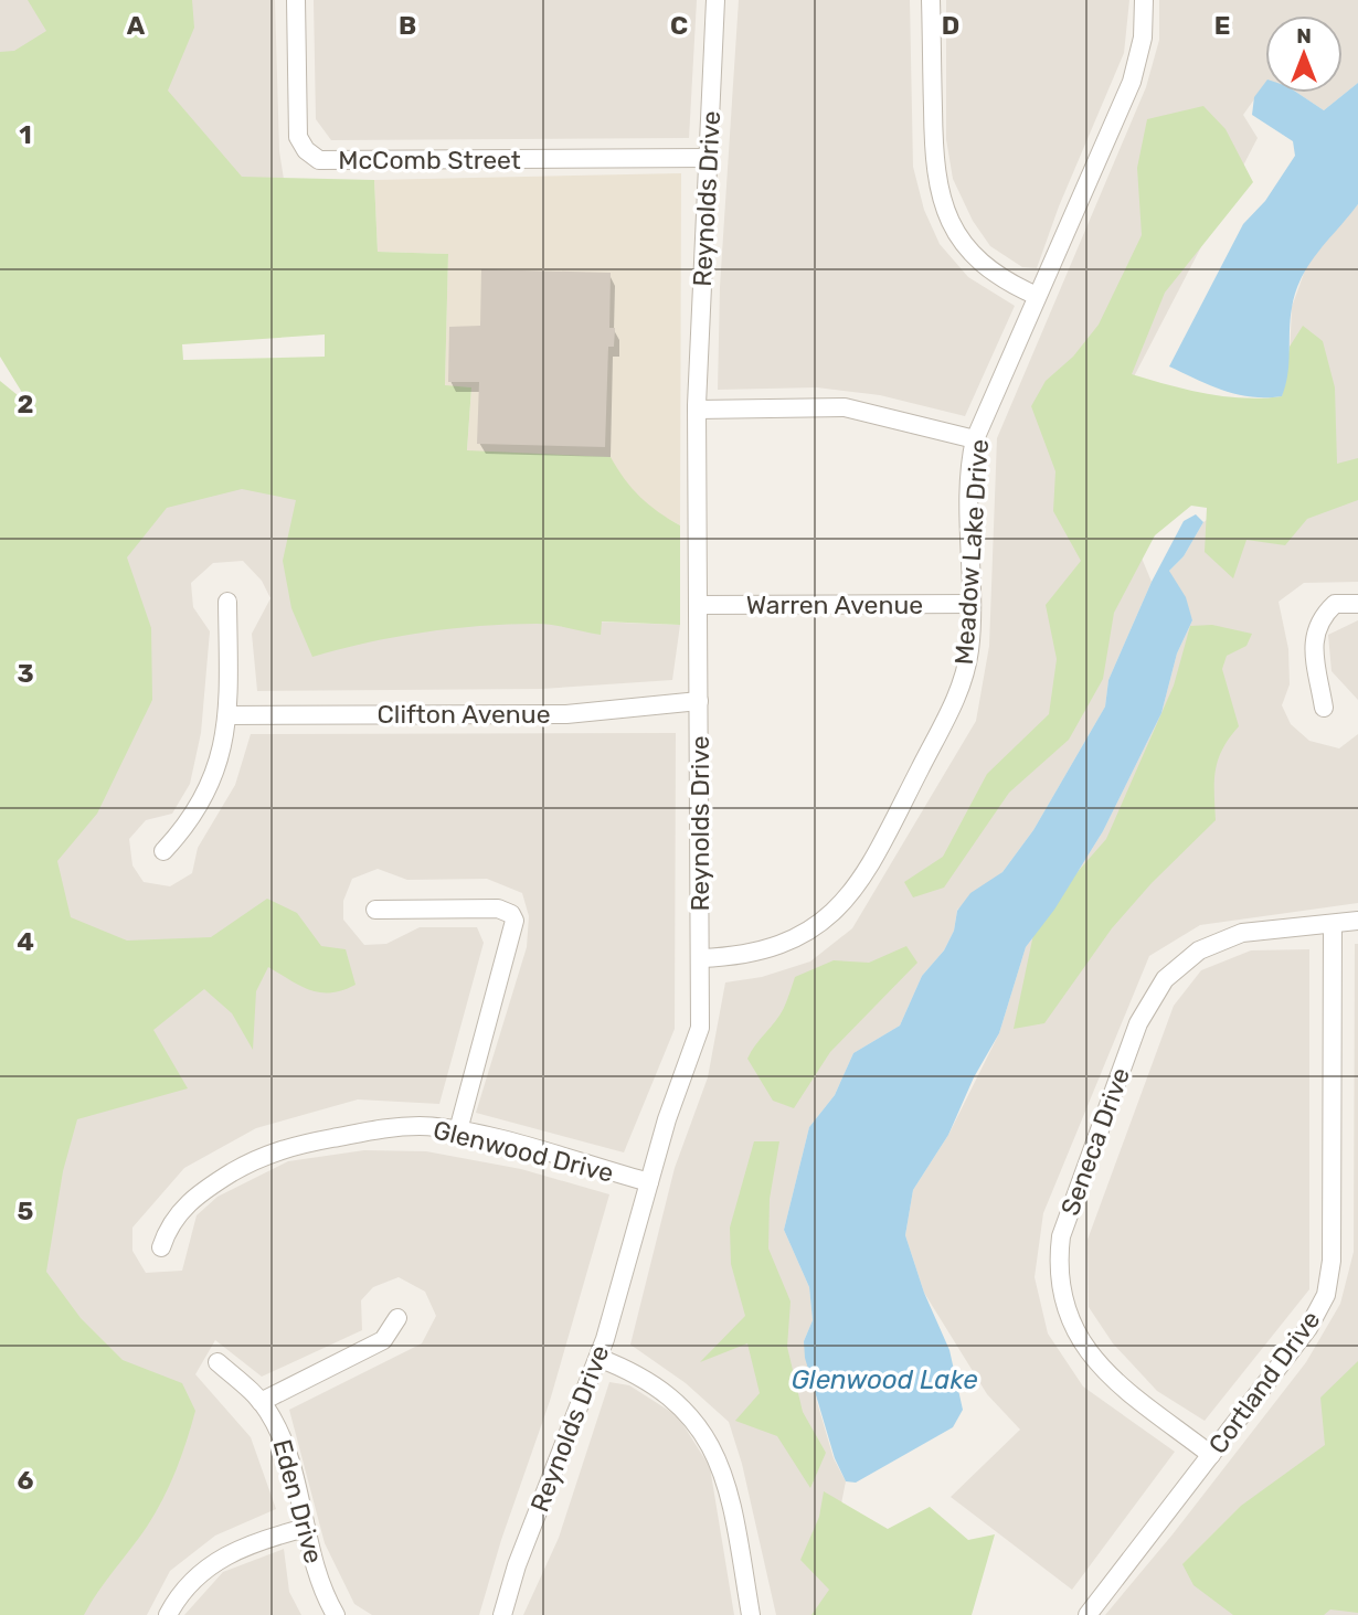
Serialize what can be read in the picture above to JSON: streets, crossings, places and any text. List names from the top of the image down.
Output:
{
  "streets": {
    "street": [
      "McComb Street",
      "Reynolds Drive",
      "Meadow Lake Drive",
      "Warren Avenue",
      "Clifton Avenue",
      "Seneca Drive",
      "Glenwood Drive",
      "Cortland Drive",
      "Eden Drive"
    ]
  },
  "crossings": [
    ["McComb Street", "Reynolds Drive"],
    ["Reynolds Drive", "Meadow Lake Drive"],
    ["Reynolds Drive", "Warren Avenue"],
    ["Reynolds Drive", "Clifton Avenue"],
    ["Reynolds Drive", "Glenwood Drive"],
    ["Meadow Lake Drive", "Warren Avenue"],
    ["Seneca Drive", "Cortland Drive"]
  ],
  "water": ["Glenwood Lake"],
  "north": "top",
  "grid": {
    "columns": [
      "A",
      "B",
      "C",
      "D",
      "E"
    ],
    "rows": [
      "1",
      "2",
      "3",
      "4",
      "5",
      "6"
    ]
  }
}
